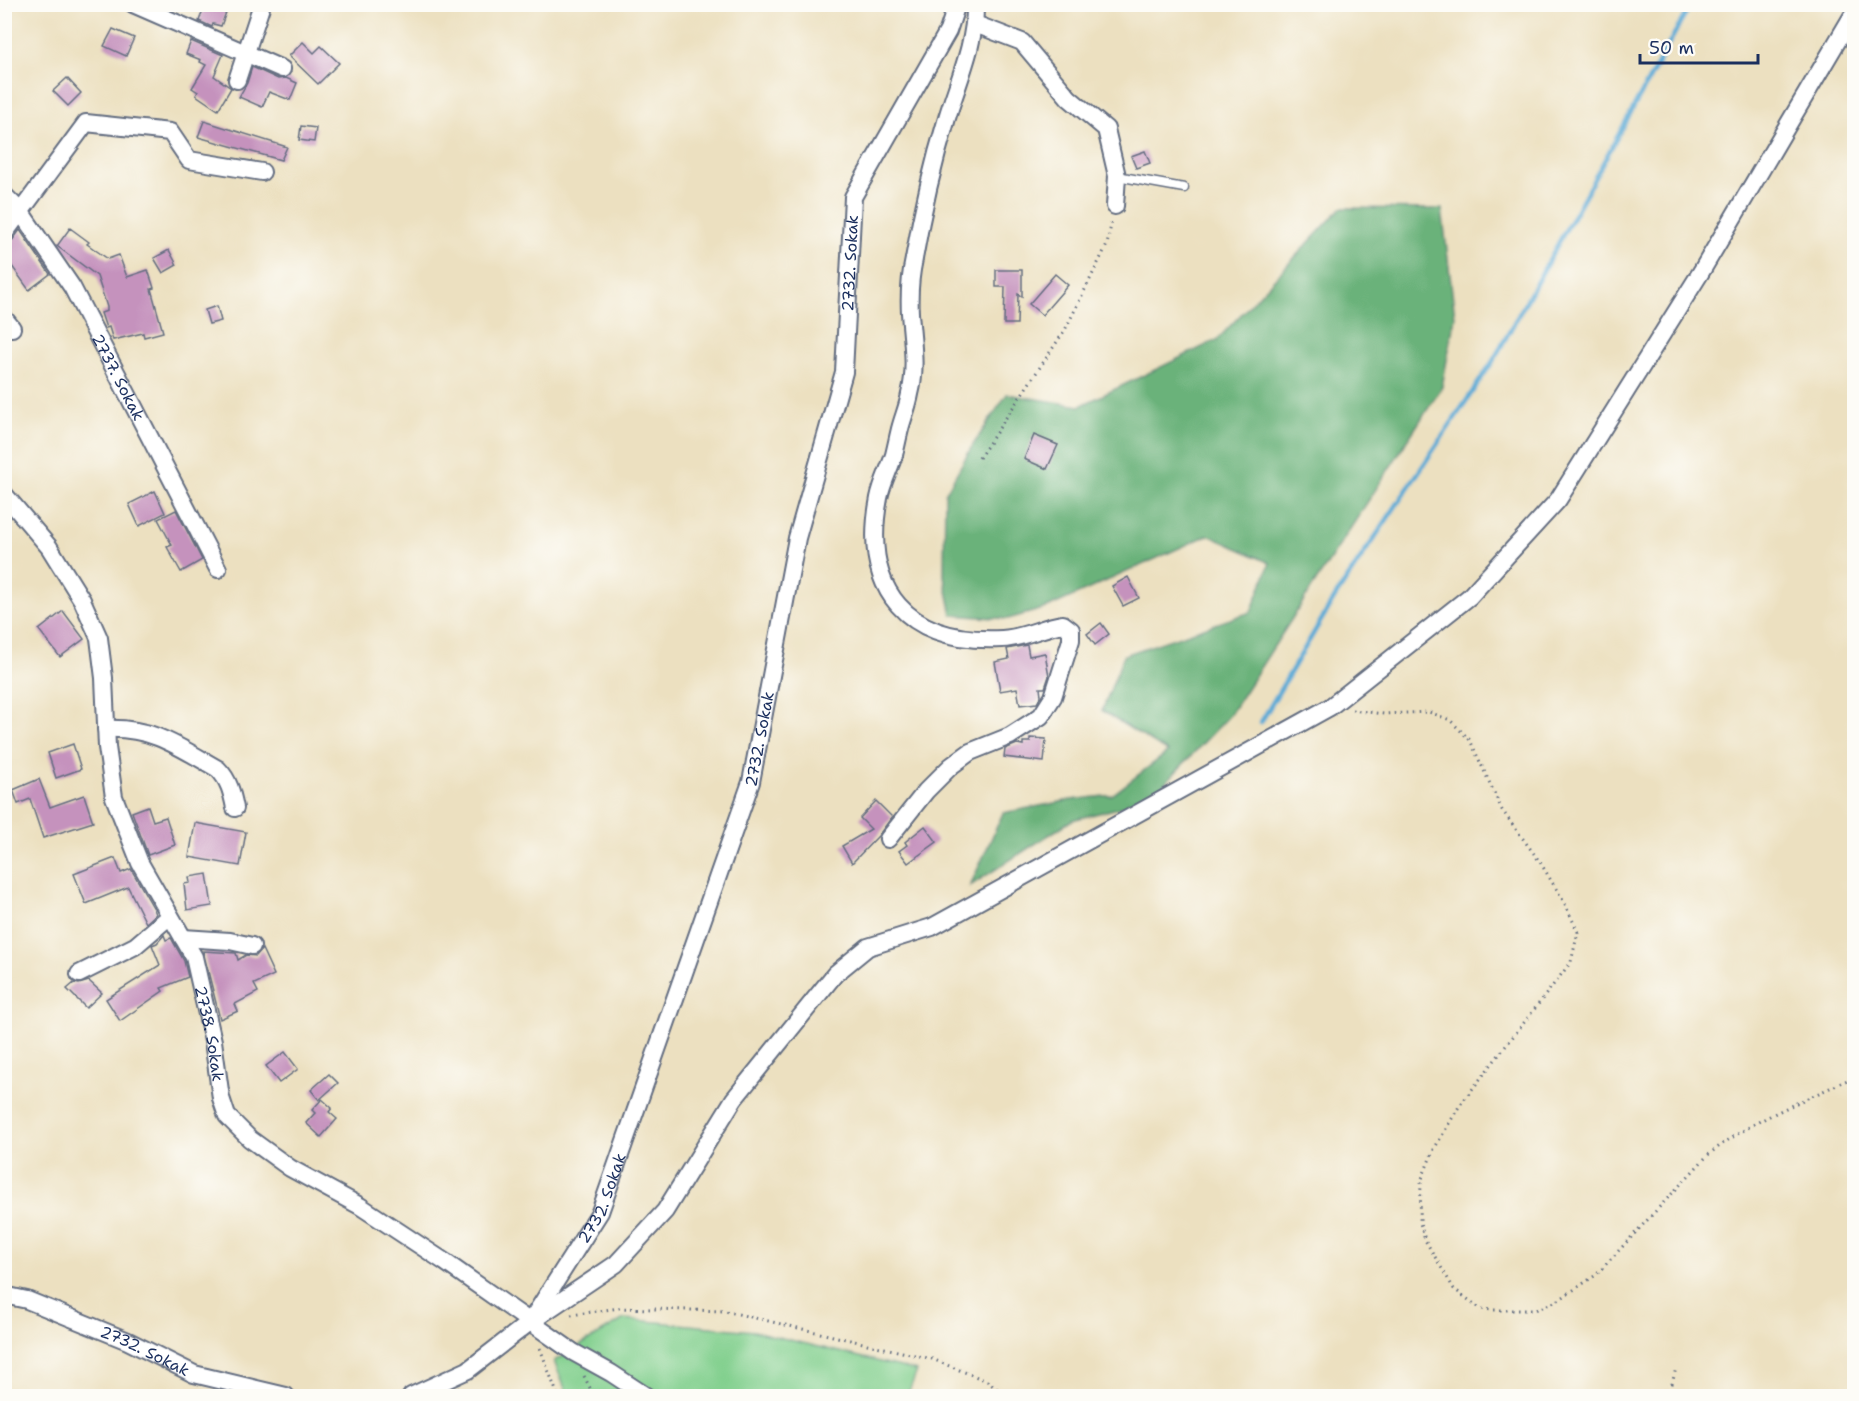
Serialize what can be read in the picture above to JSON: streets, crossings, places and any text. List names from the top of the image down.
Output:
{
  "streets": {
    "street": ["2732. Sokak", "2737. Sokak", "2738. Sokak"]
  },
  "crossings": [
    ["2732. Sokak", "2738. Sokak"]
  ],
  "scale_bar": "50 m"
}
